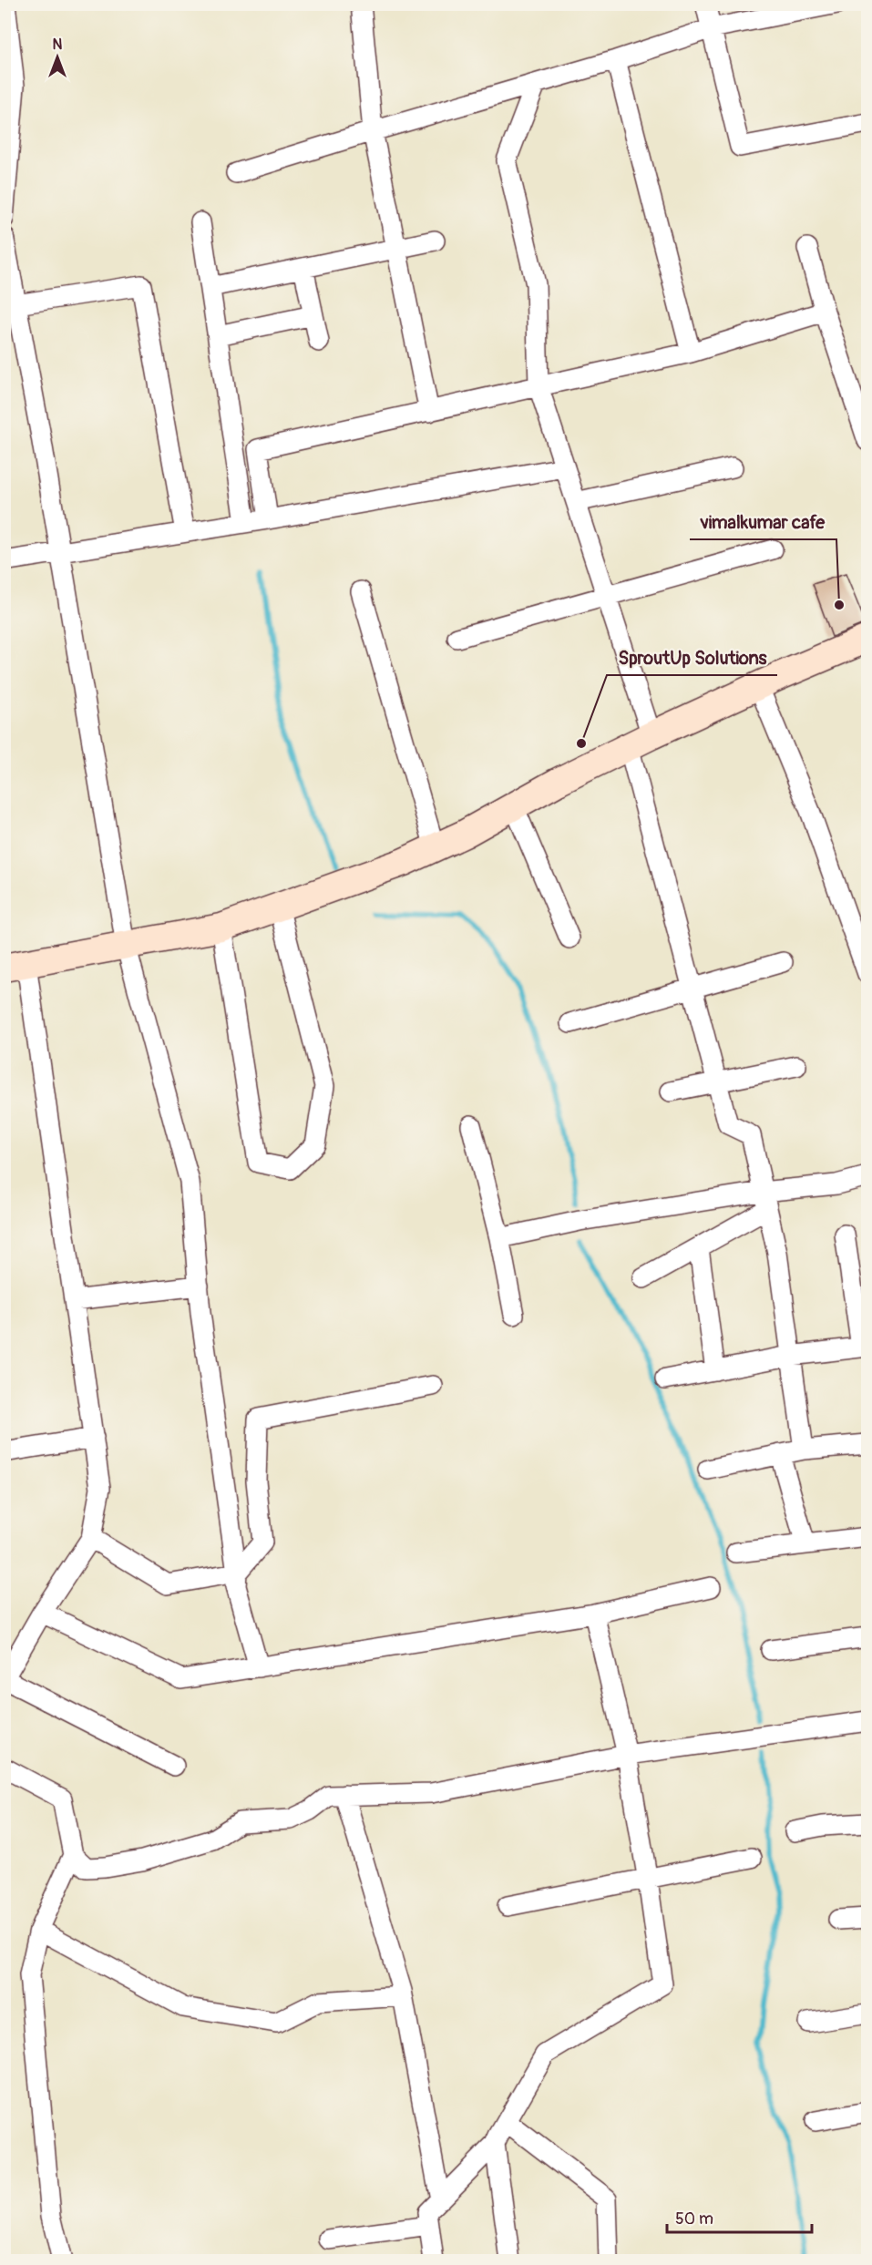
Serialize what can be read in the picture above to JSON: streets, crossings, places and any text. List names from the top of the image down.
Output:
{
  "places": ["vimalkumar cafe", "SproutUp Solutions"],
  "scale_bar": "50 m",
  "north": "top"
}
